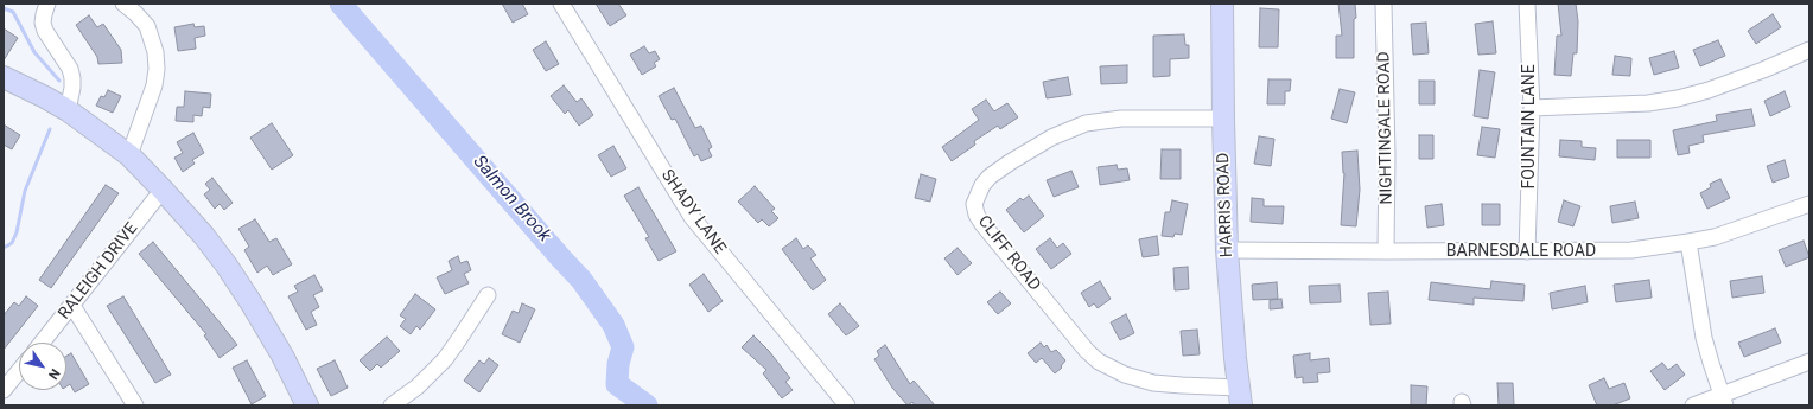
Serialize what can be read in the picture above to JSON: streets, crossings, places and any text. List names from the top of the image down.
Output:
{
  "streets": {
    "street": [
      "FOUNTAIN LANE",
      "NIGHTINGALE ROAD",
      "HARRIS ROAD",
      "SHADY LANE",
      "BARNESDALE ROAD",
      "CLIFF ROAD",
      "RALEIGH DRIVE"
    ]
  },
  "crossings": [
    ["FOUNTAIN LANE", "BARNESDALE ROAD"],
    ["NIGHTINGALE ROAD", "BARNESDALE ROAD"],
    ["HARRIS ROAD", "BARNESDALE ROAD"],
    ["HARRIS ROAD", "CLIFF ROAD"]
  ],
  "water": ["Salmon Brook"],
  "north": "bottom right"
}
